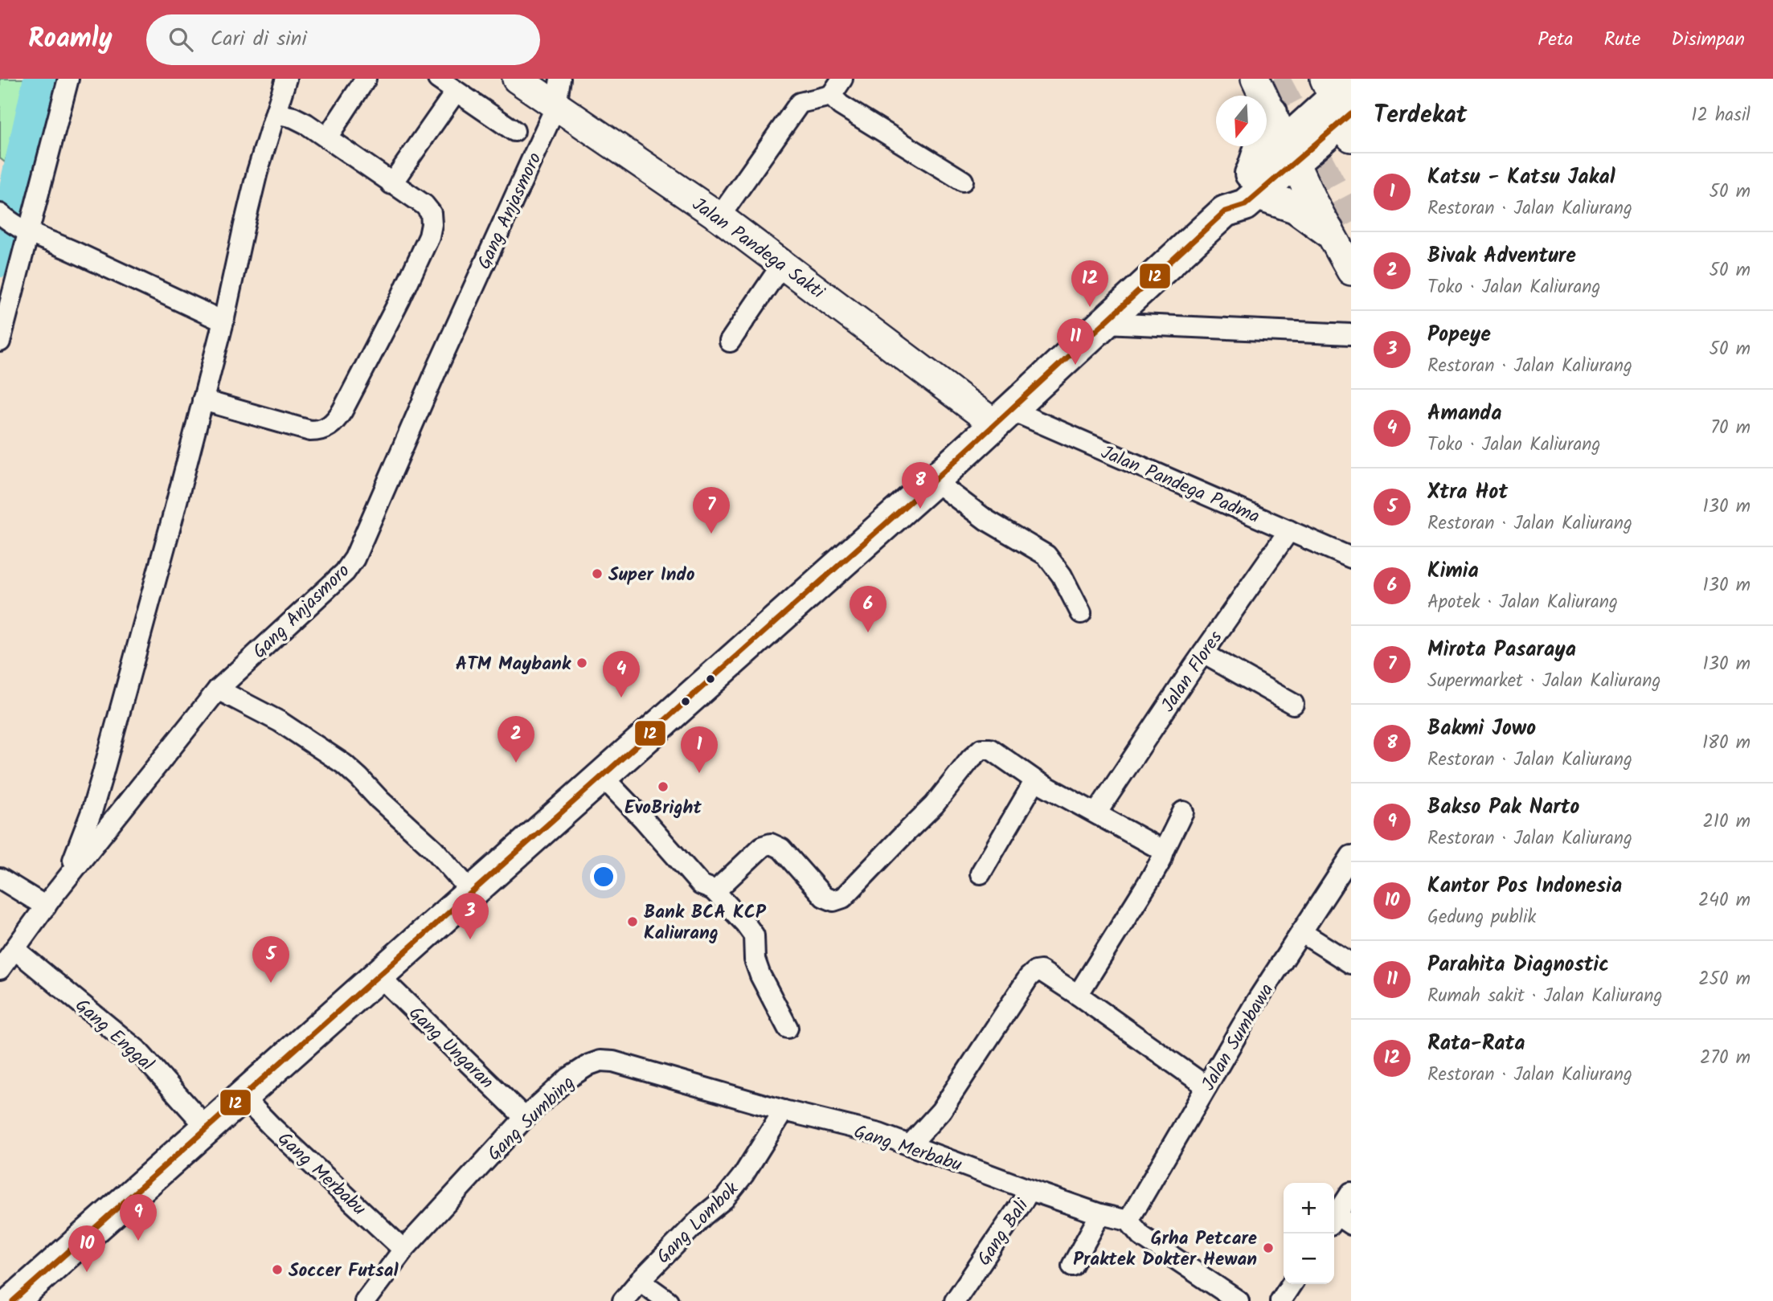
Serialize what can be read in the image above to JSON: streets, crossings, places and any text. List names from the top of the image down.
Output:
{
  "streets": {
    "main road": ["Jalan Pandega Sakti"],
    "street": [
      "Gang Anjasmoro",
      "Jalan Pandega Padma",
      "Jalan Flores",
      "Gang Enggal",
      "Jalan Sumbawa",
      "Gang Ungaran",
      "Gang Sumbing",
      "Gang Merbabu",
      "Gang Lombok",
      "Gang Bali"
    ]
  },
  "crossings": [
    ["Gang Anjasmoro", "Jalan Pandega Sakti"],
    ["Gang Anjasmoro", "Gang Enggal"],
    ["Jalan Pandega Sakti", "Jalan Pandega Padma"],
    ["Jalan Pandega Padma", "Jalan Flores"],
    ["Jalan Sumbawa", "Gang Merbabu"],
    ["Gang Ungaran", "Gang Sumbing"],
    ["Gang Sumbing", "Gang Merbabu"],
    ["Gang Sumbing", "Gang Lombok"],
    ["Gang Merbabu", "Gang Lombok"],
    ["Gang Merbabu", "Gang Bali"]
  ],
  "places": [
    "Super Indo",
    "ATM Maybank",
    "EvoBright",
    "Bank BCA KCP Kaliurang",
    "Grha Petcare Praktek Dokter Hewan",
    "Soccer Futsal"
  ],
  "lines": ["transit line 12"],
  "north": "bottom",
  "page": {
    "header": "Roamly",
    "search": "Cari di sini",
    "nav": ["Peta", "Rute", "Disimpan"],
    "heading": ["Terdekat", "12 hasil"],
    "list": [
      {
        "mark": "1",
        "name": "Katsu - Katsu Jakal",
        "note": "Restoran · Jalan Kaliurang",
        "value": "50 m"
      },
      {
        "mark": "2",
        "name": "Bivak Adventure",
        "note": "Toko · Jalan Kaliurang",
        "value": "50 m"
      },
      {
        "mark": "3",
        "name": "Popeye",
        "note": "Restoran · Jalan Kaliurang",
        "value": "50 m"
      },
      {
        "mark": "4",
        "name": "Amanda",
        "note": "Toko · Jalan Kaliurang",
        "value": "70 m"
      },
      {
        "mark": "5",
        "name": "Xtra Hot",
        "note": "Restoran · Jalan Kaliurang",
        "value": "130 m"
      },
      {
        "mark": "6",
        "name": "Kimia",
        "note": "Apotek · Jalan Kaliurang",
        "value": "130 m"
      },
      {
        "mark": "7",
        "name": "Mirota Pasaraya",
        "note": "Supermarket · Jalan Kaliurang",
        "value": "130 m"
      },
      {
        "mark": "8",
        "name": "Bakmi Jowo",
        "note": "Restoran · Jalan Kaliurang",
        "value": "180 m"
      },
      {
        "mark": "9",
        "name": "Bakso Pak Narto",
        "note": "Restoran · Jalan Kaliurang",
        "value": "210 m"
      },
      {
        "mark": "10",
        "name": "Kantor Pos Indonesia",
        "note": "Gedung publik",
        "value": "240 m"
      },
      {
        "mark": "11",
        "name": "Parahita Diagnostic",
        "note": "Rumah sakit · Jalan Kaliurang",
        "value": "250 m"
      },
      {
        "mark": "12",
        "name": "Rata-Rata",
        "note": "Restoran · Jalan Kaliurang",
        "value": "270 m"
      }
    ],
    "pins": [
      "12",
      "11",
      "8",
      "7",
      "6",
      "4",
      "2",
      "1",
      "3",
      "5",
      "9",
      "10"
    ],
    "map_buttons": ["+", "−"]
  }
}
